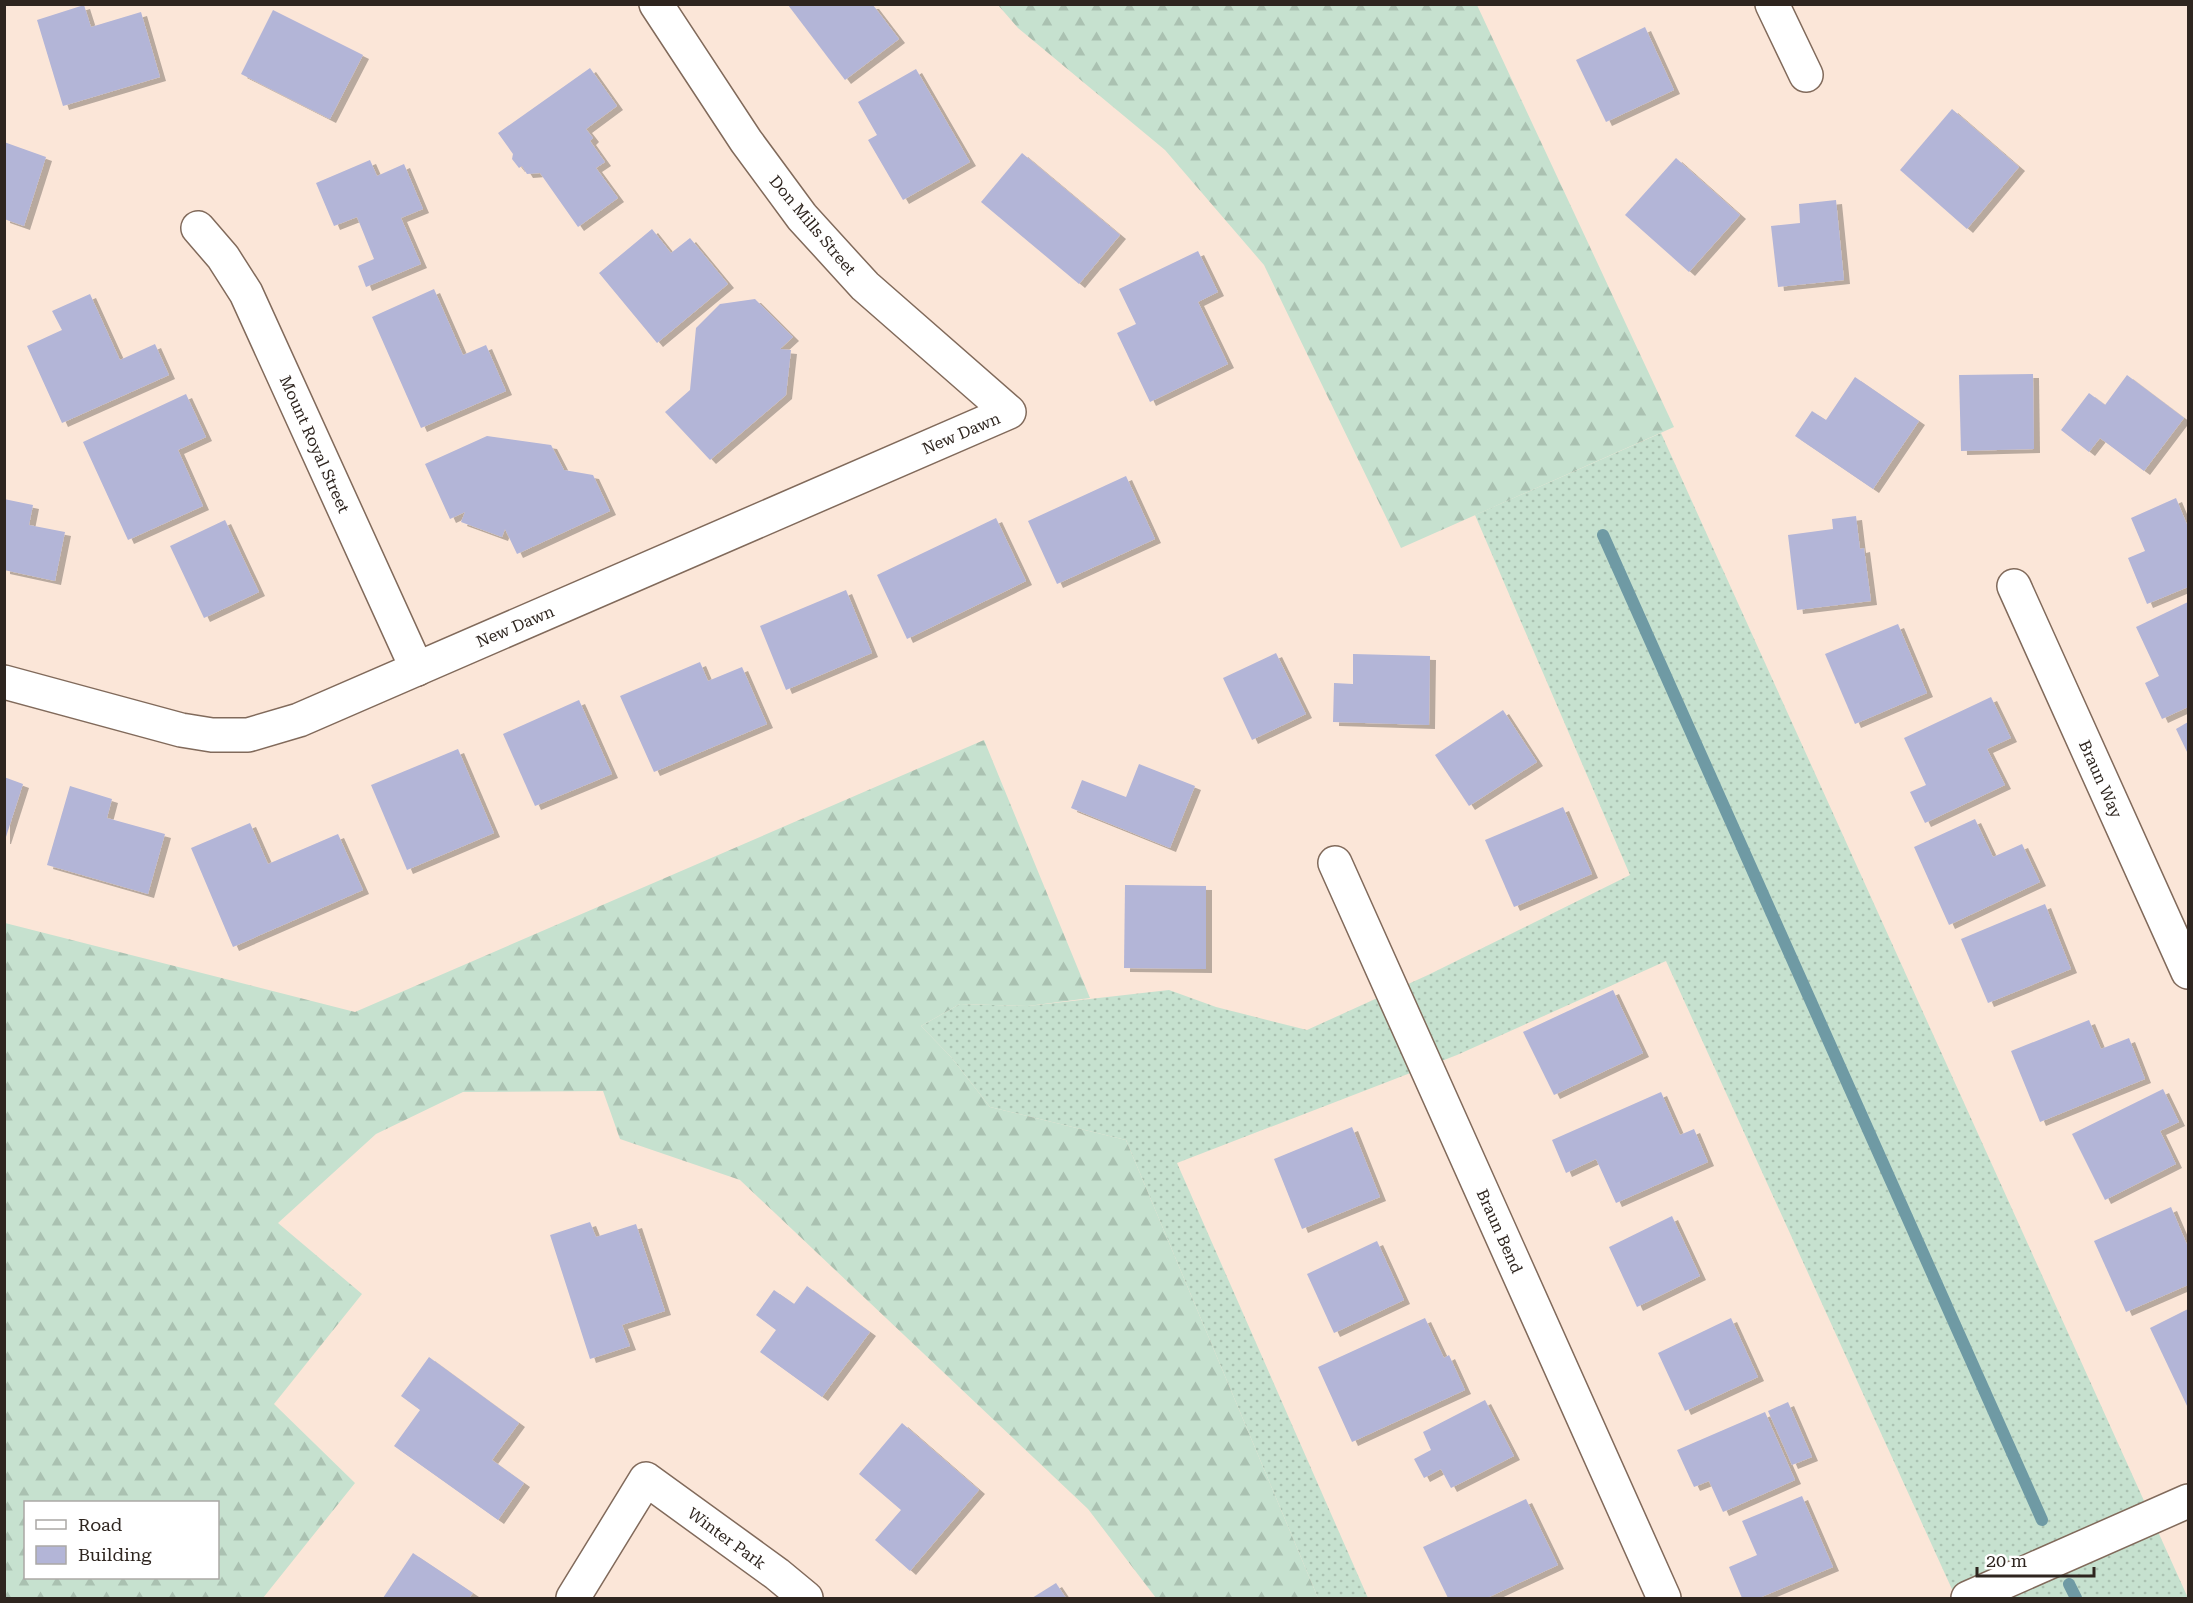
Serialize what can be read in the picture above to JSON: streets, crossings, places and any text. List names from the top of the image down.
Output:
{
  "streets": {
    "street": [
      "Don Mills Street",
      "New Dawn",
      "Mount Royal Street",
      "Braun Way",
      "Braun Bend",
      "Winter Park"
    ]
  },
  "crossings": [
    ["Don Mills Street", "New Dawn"],
    ["New Dawn", "Mount Royal Street"]
  ],
  "legend": ["Road", "Building"],
  "scale_bar": "20 m"
}
